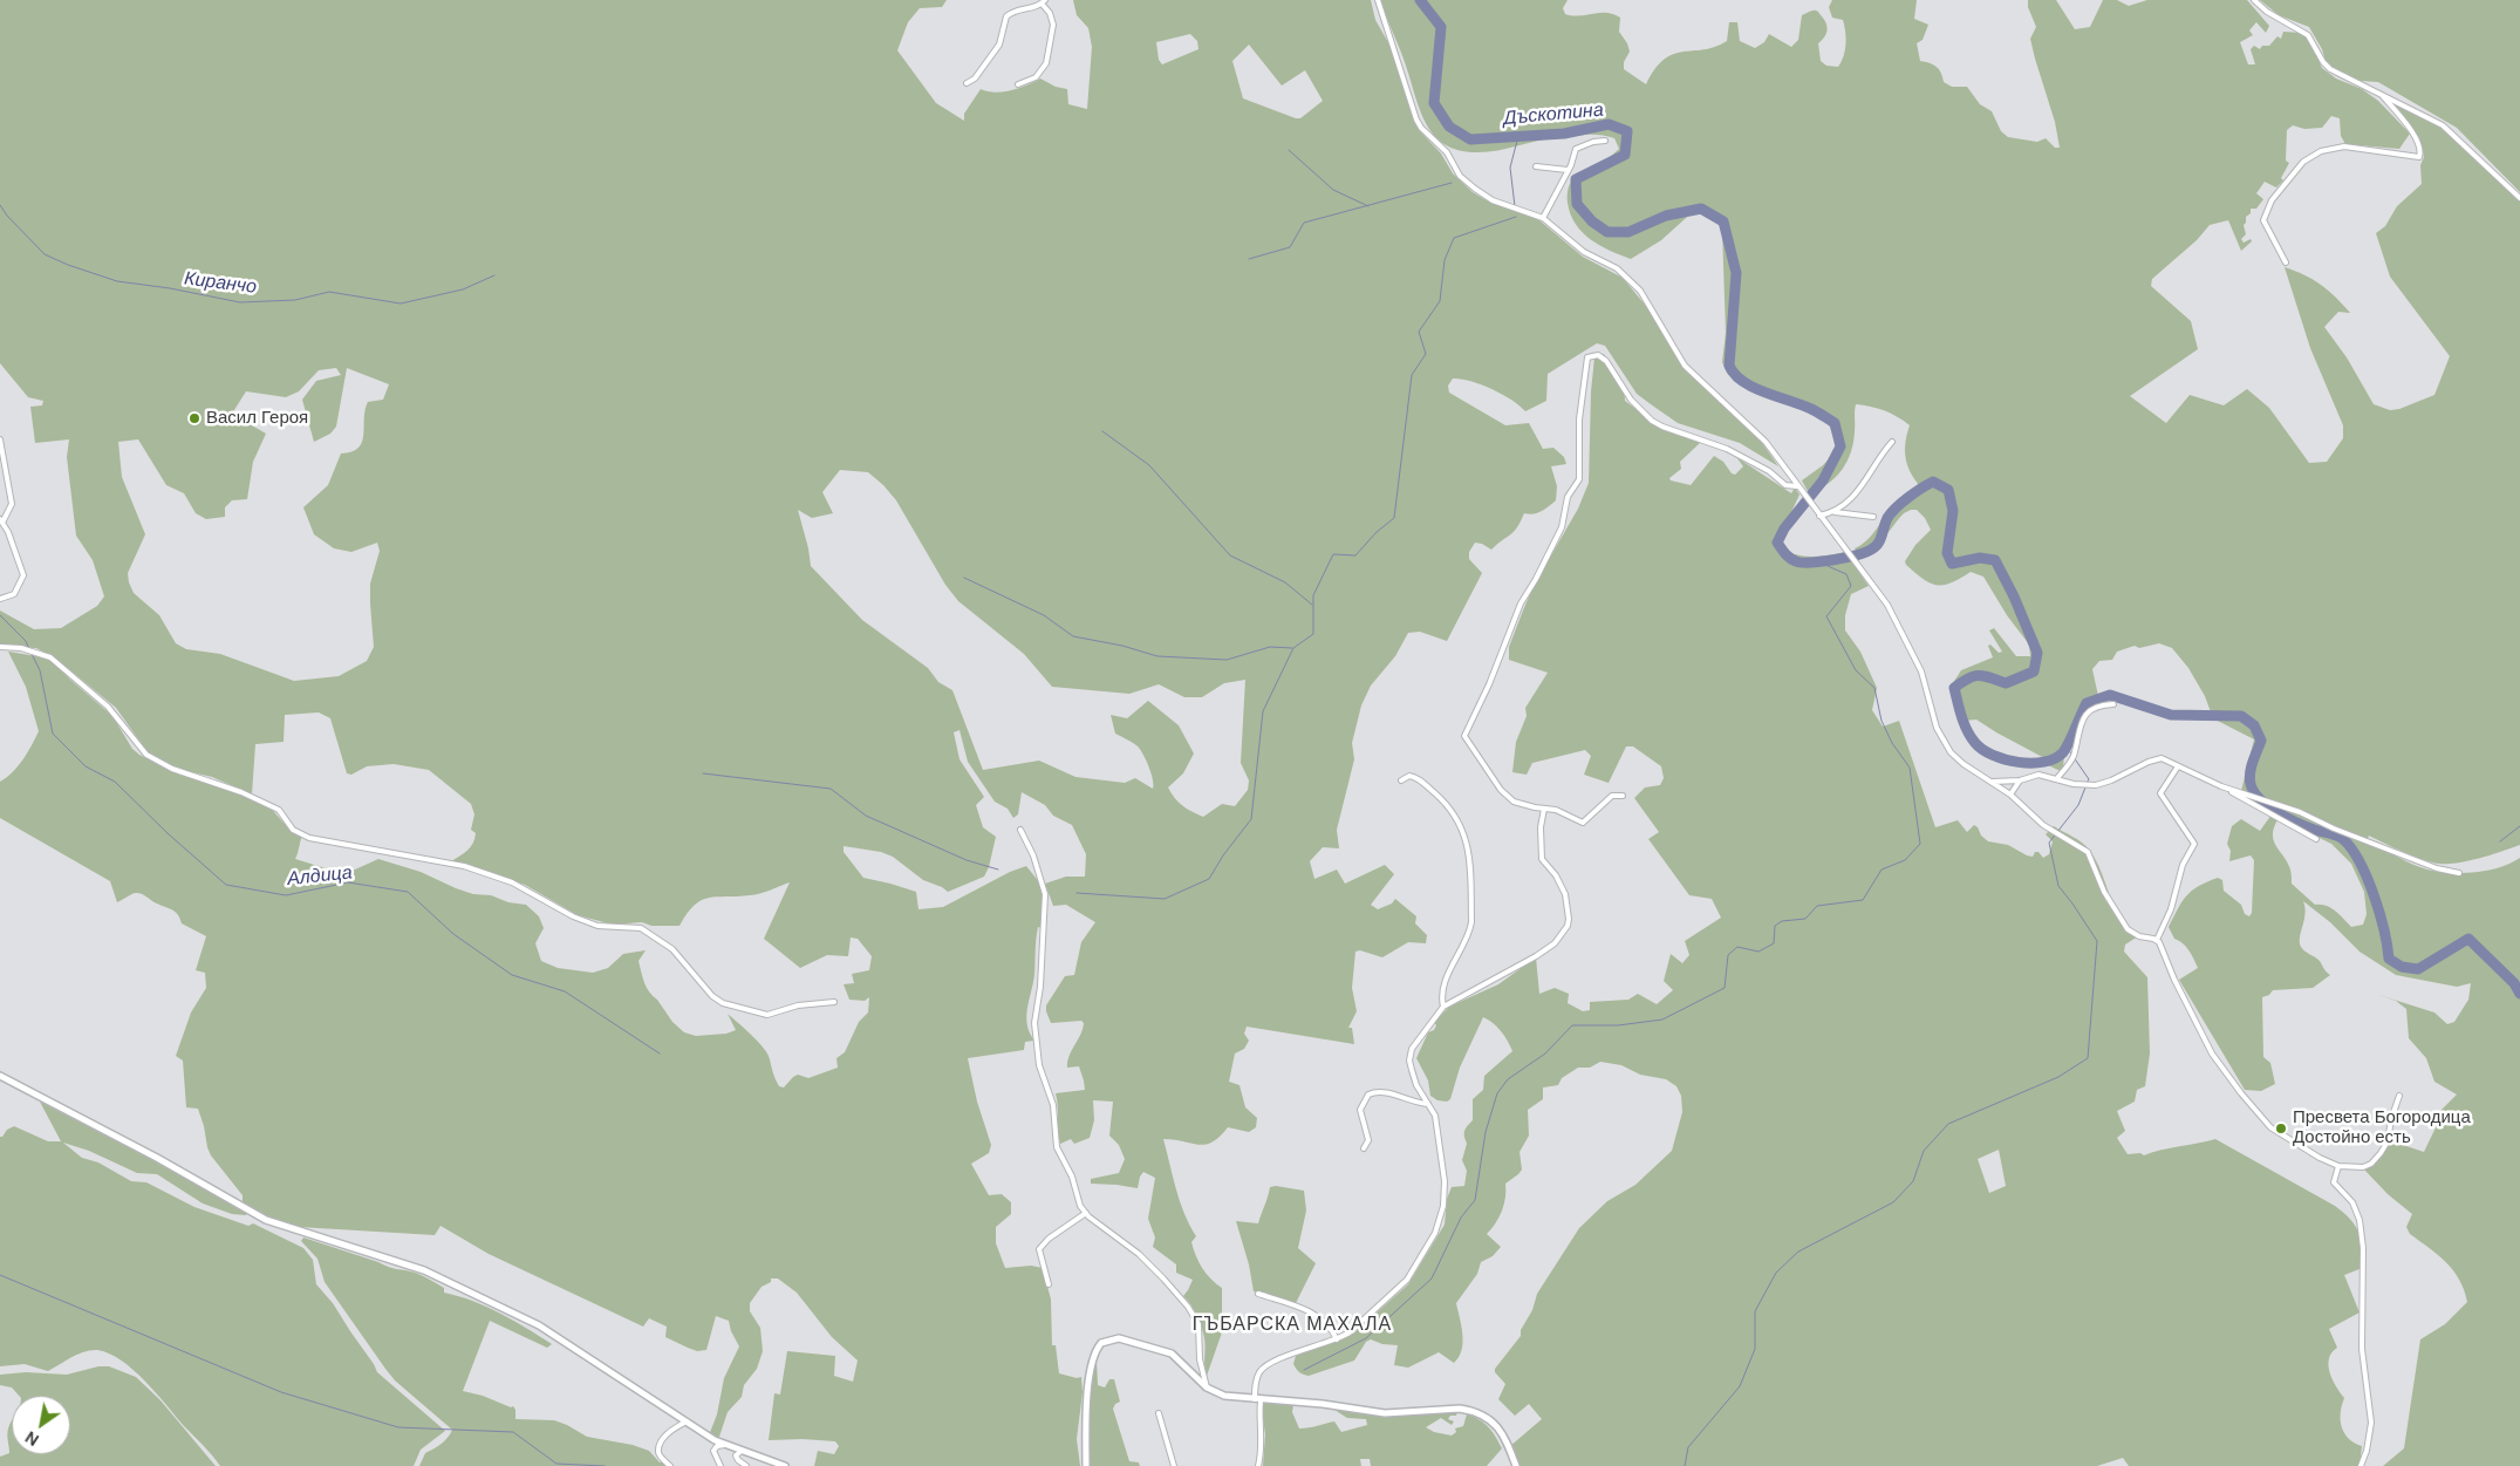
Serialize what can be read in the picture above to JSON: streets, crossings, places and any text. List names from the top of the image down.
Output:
{
  "districts": ["ГЪБАРСКА МАХАЛА"],
  "water": ["Дъскотина", "Киранчо", "Алдица"],
  "places": ["Васил Героя", "Пресвета Богородица Достойно есть"],
  "north": "bottom left"
}
